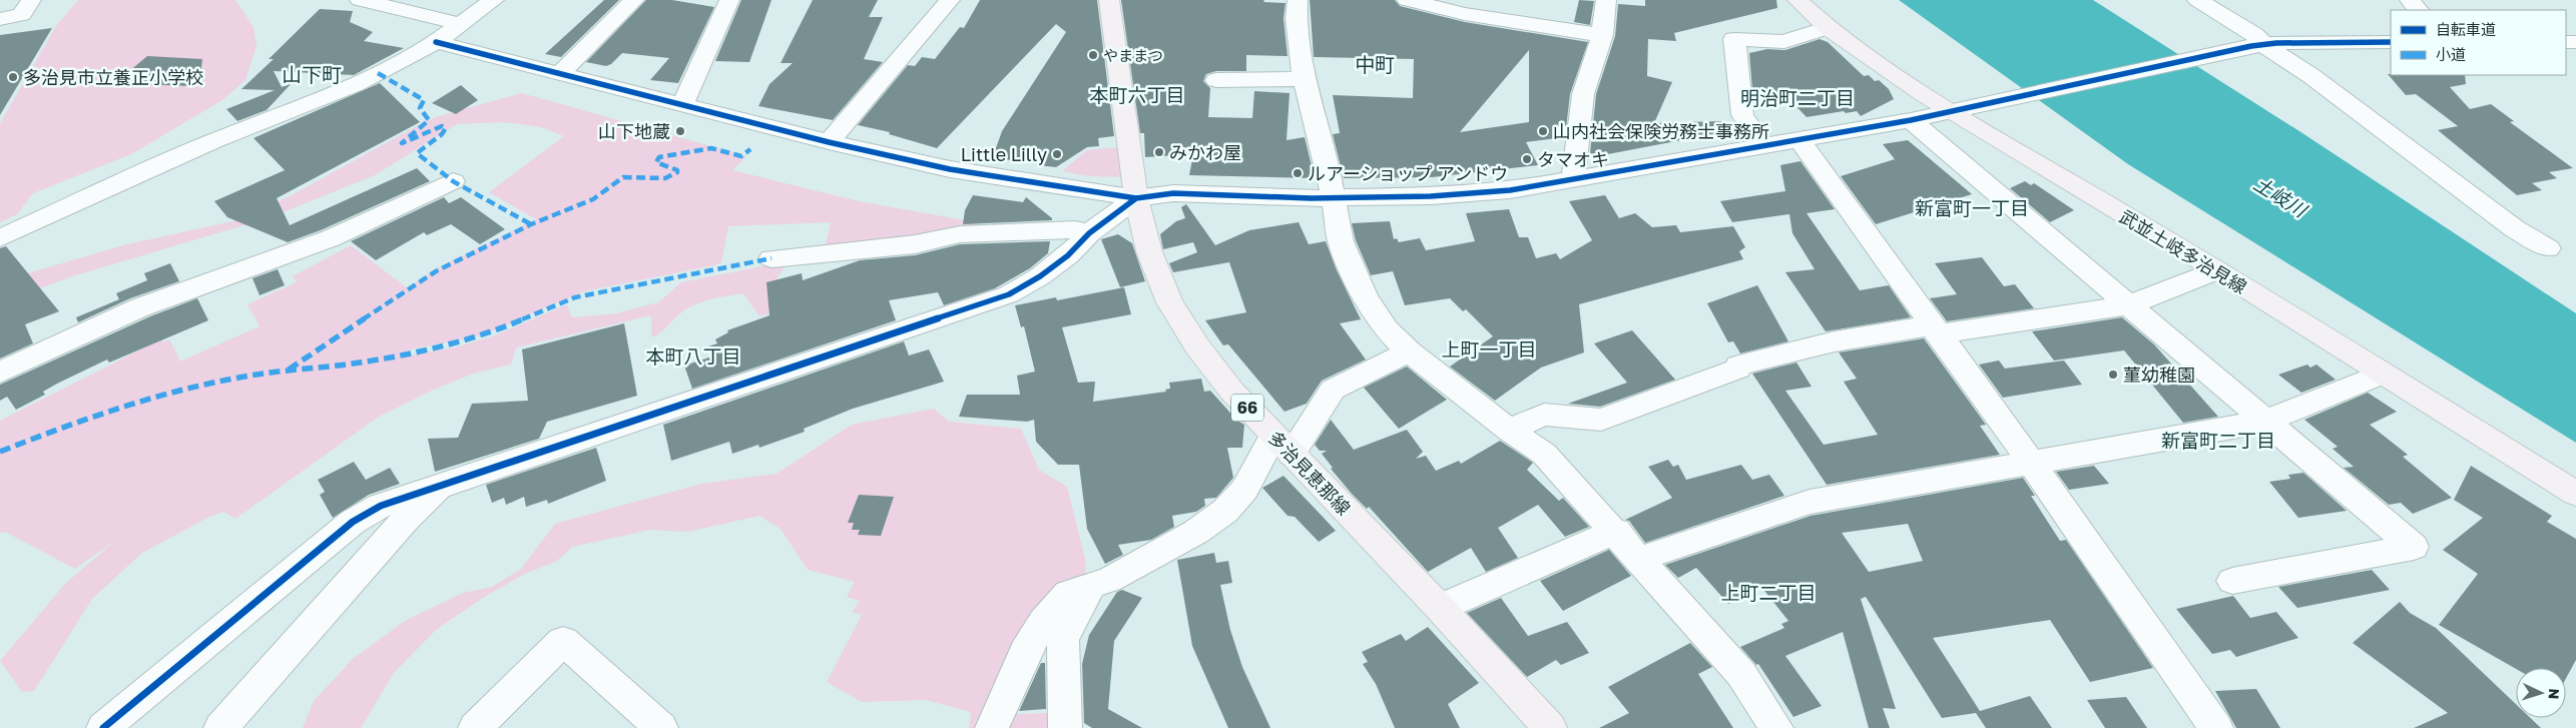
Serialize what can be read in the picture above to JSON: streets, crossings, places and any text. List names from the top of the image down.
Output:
{
  "streets": {
    "main road": ["武並土岐多治見線", "66", "多治見恵那線"]
  },
  "districts": [
    "中町",
    "山下町",
    "本町六丁目",
    "明治町二丁目",
    "新富町一丁目",
    "上町一丁目",
    "本町八丁目",
    "新富町二丁目",
    "上町二丁目"
  ],
  "water": ["土岐川"],
  "places": [
    "やままつ",
    "多治見市立養正小学校",
    "山下地蔵",
    "山内社会保険労務士事務所",
    "みかわ屋",
    "Little Lilly",
    "タマオキ",
    "ルアーショップ アンドウ",
    "菫幼稚園"
  ],
  "legend": ["自転車道", "小道"],
  "north": "right"
}
